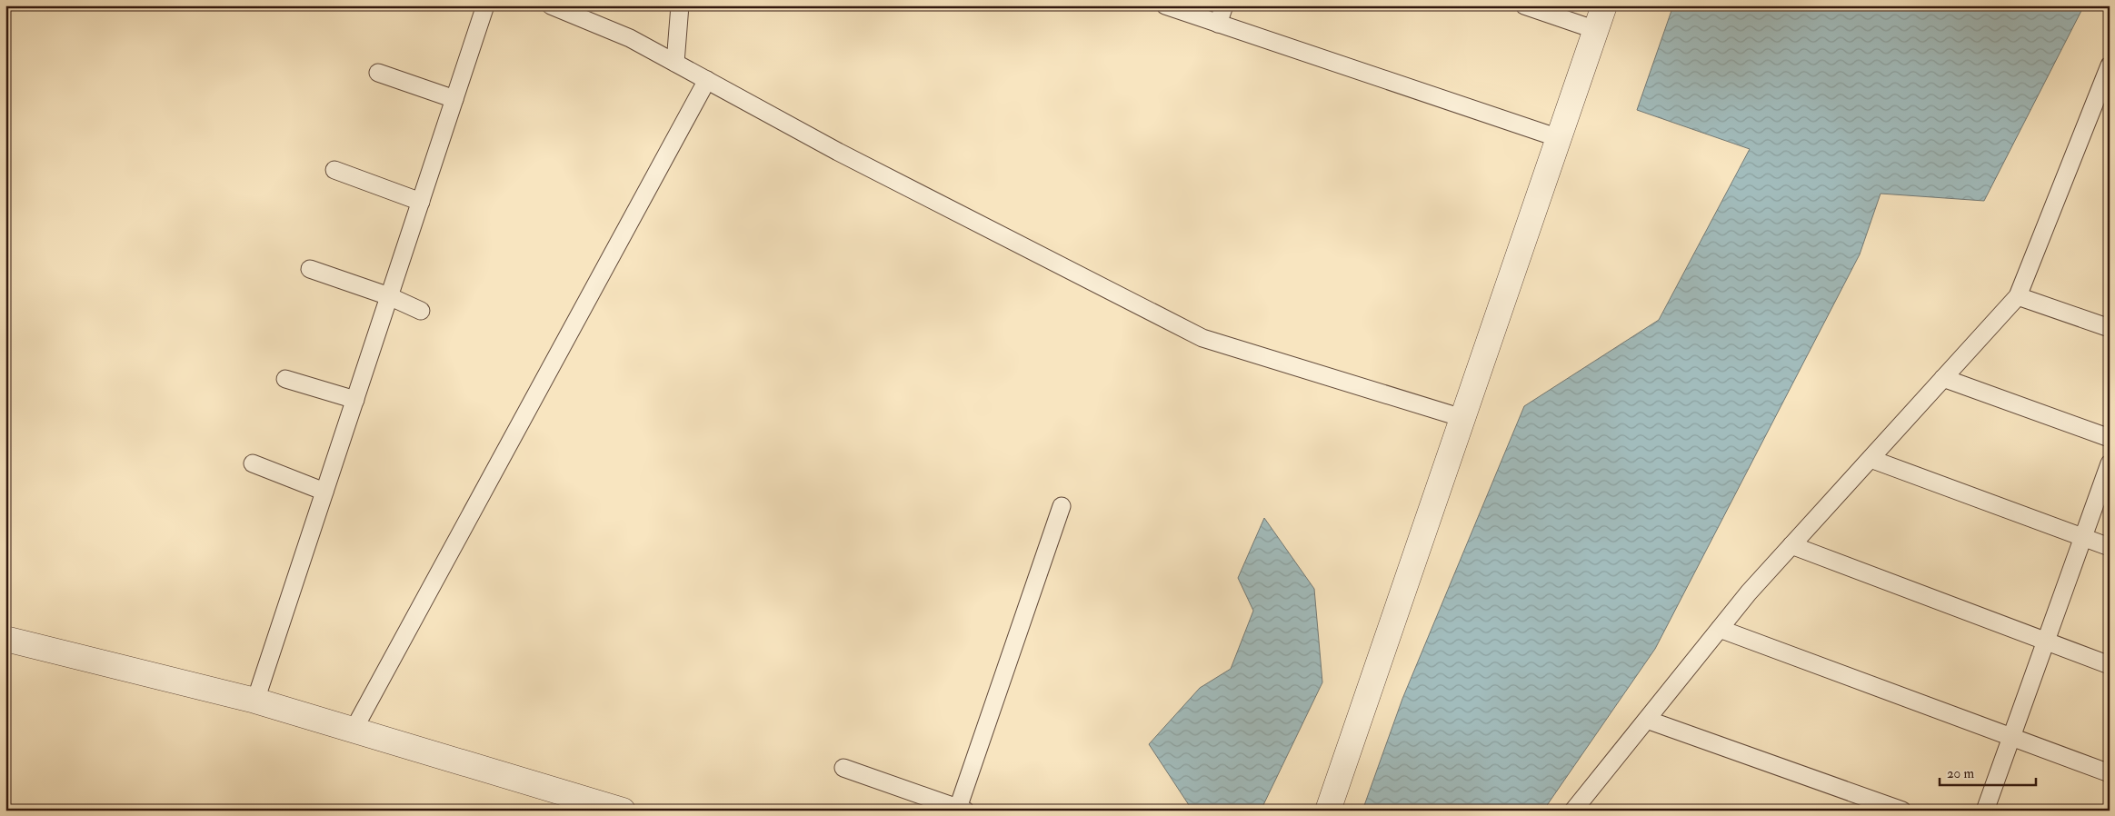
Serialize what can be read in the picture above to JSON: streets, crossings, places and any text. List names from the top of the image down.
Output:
{
  "scale_bar": "20 m"
}
